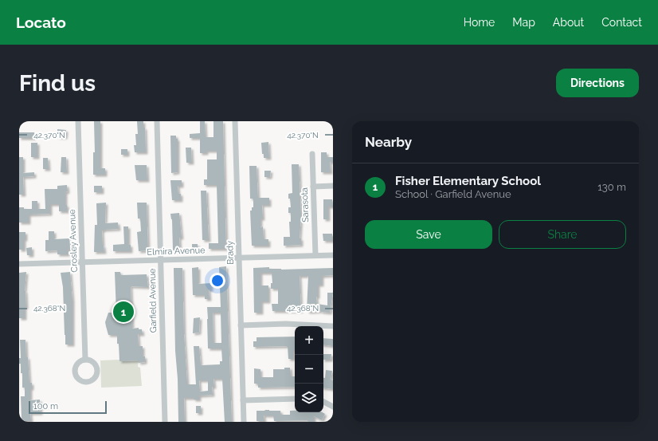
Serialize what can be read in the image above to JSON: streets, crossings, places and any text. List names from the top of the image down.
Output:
{
  "streets": {
    "street": [
      "Sarasota",
      "Crosley Avenue",
      "Elmira Avenue",
      "Brady",
      "Garfield Avenue"
    ]
  },
  "crossings": [
    ["Sarasota", "Elmira Avenue"],
    ["Crosley Avenue", "Elmira Avenue"],
    ["Elmira Avenue", "Brady"],
    ["Elmira Avenue", "Garfield Avenue"]
  ],
  "scale_bar": "100 m",
  "page": {
    "header": "Locato",
    "nav": [
      "Home",
      "Map",
      "About",
      "Contact"
    ],
    "buttons": [
      "Directions",
      ["Save", "Share"]
    ],
    "title": "Find us",
    "heading": "Nearby",
    "list": [
      {
        "mark": "1",
        "name": "Fisher Elementary School",
        "note": "School · Garfield Avenue",
        "value": "130 m"
      }
    ],
    "pins": "1",
    "map_buttons": ["+", "−"],
    "scale": "100 m"
  },
  "coordinates": ["42.370°N", "42.368°N"]
}
